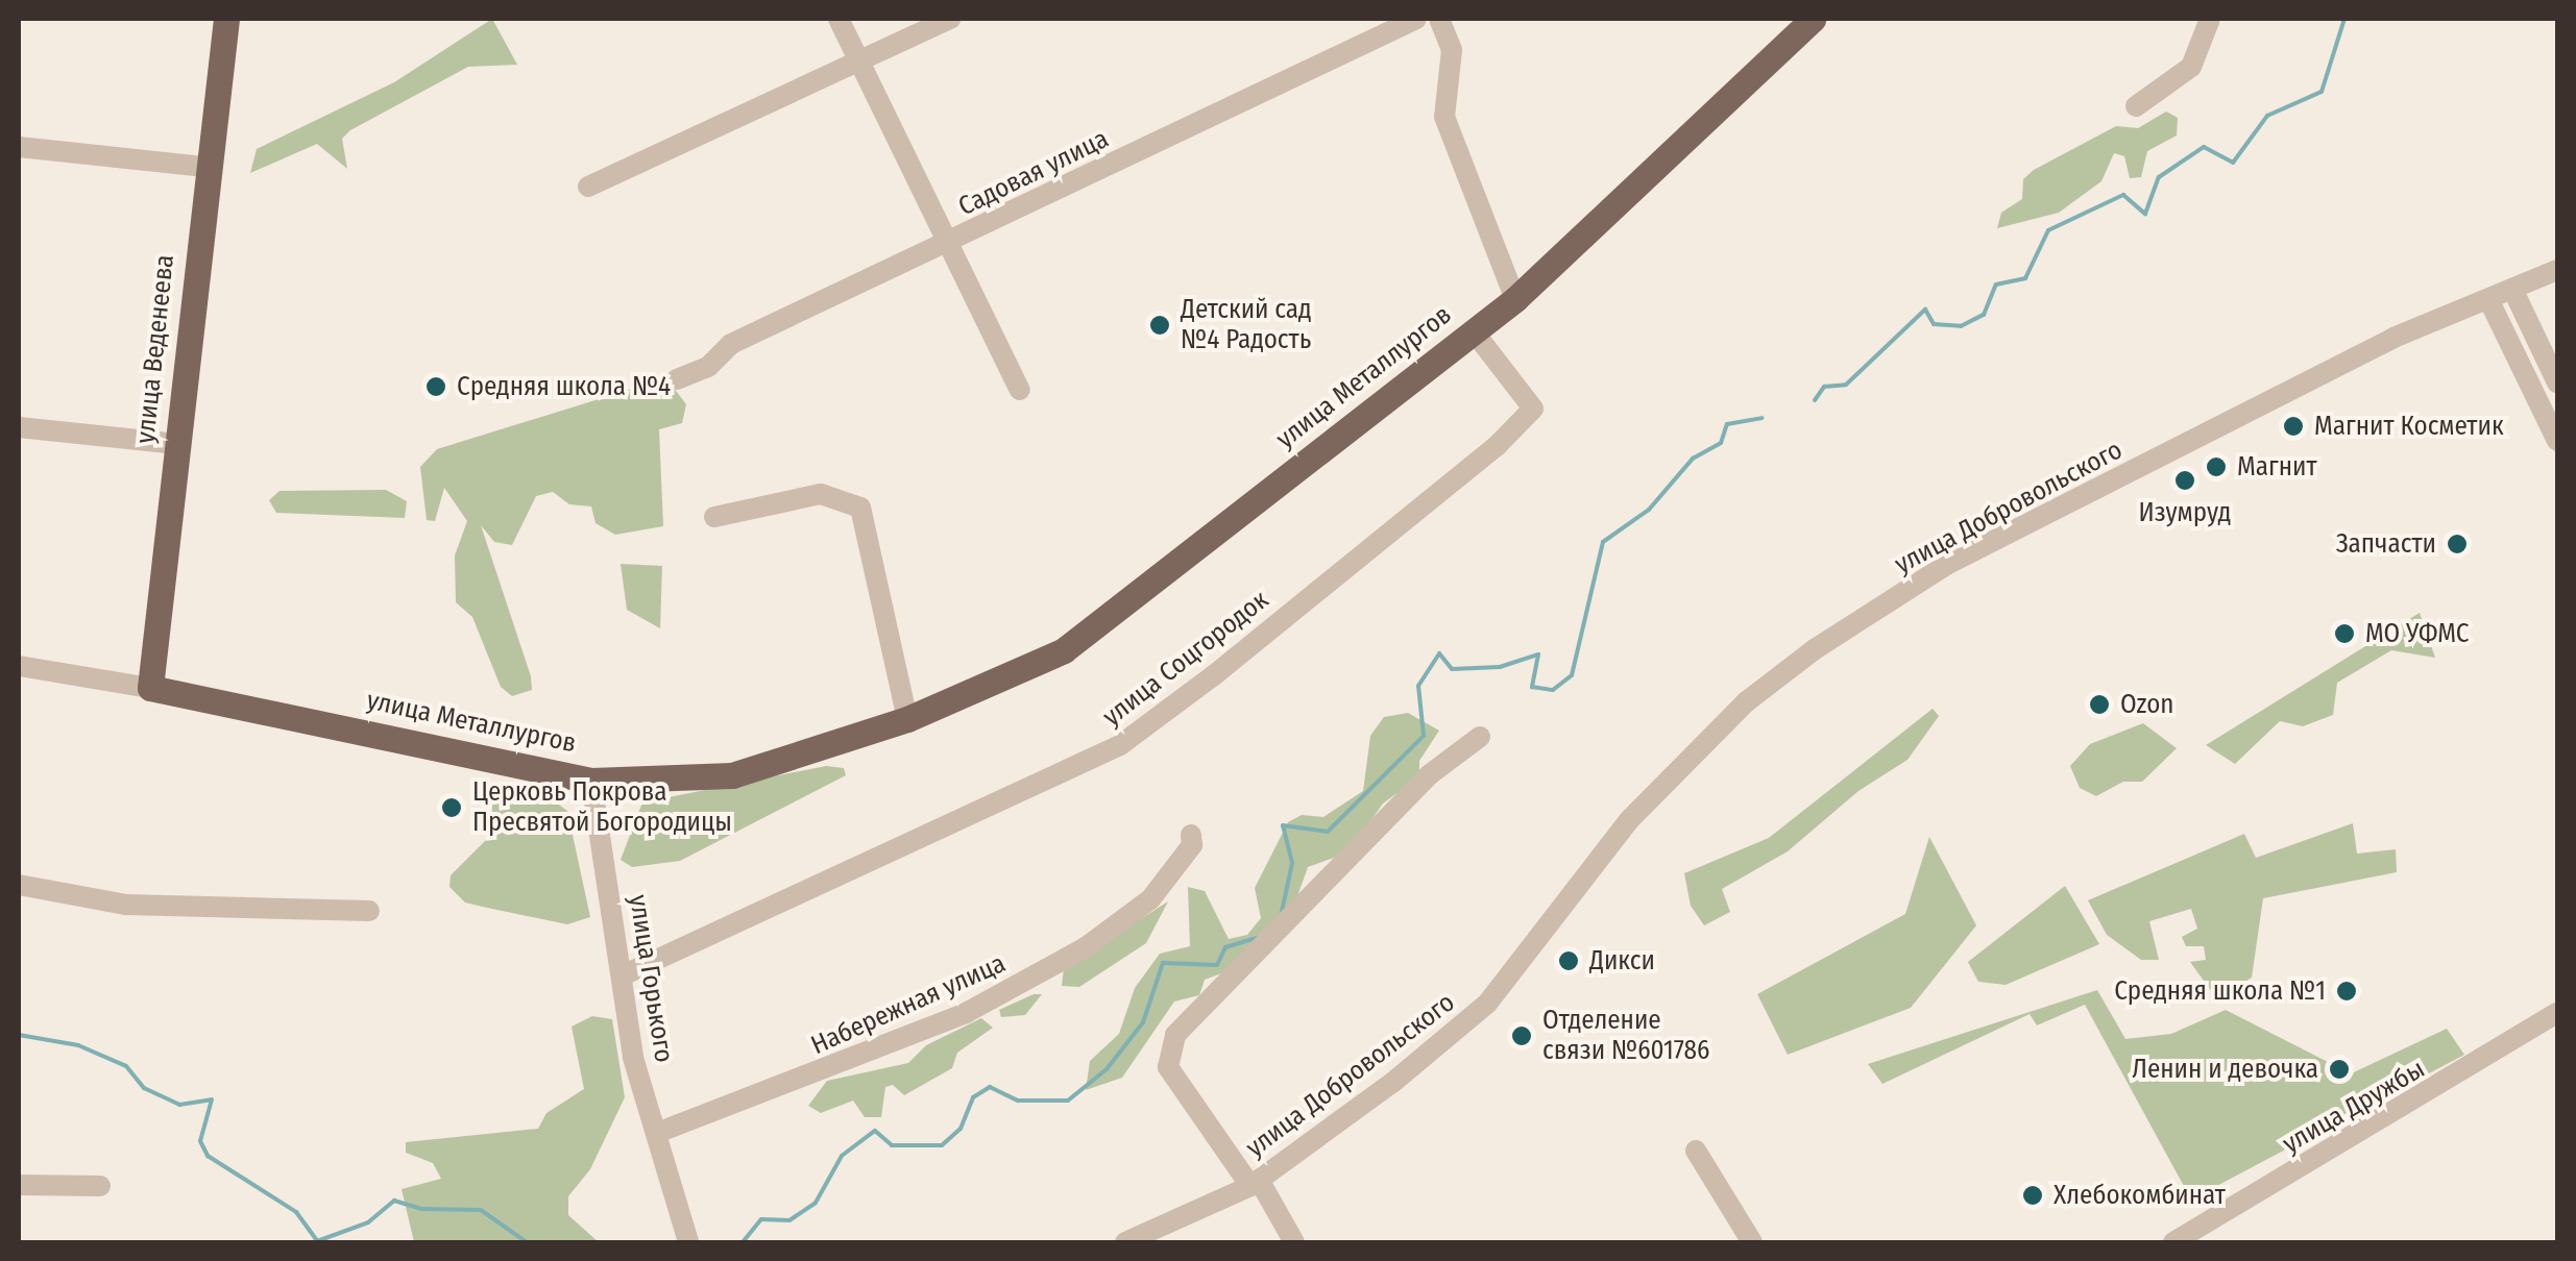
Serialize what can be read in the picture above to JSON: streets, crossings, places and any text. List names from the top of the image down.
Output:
{
  "streets": {
    "main road": ["улица Веденеева", "улица Металлургов"],
    "street": [
      "Садовая улица",
      "улица Добровольского",
      "улица Соцгородок",
      "улица Горького",
      "Набережная улица",
      "улица Дружбы"
    ]
  },
  "crossings": [
    ["улица Веденеева", "улица Металлургов"],
    ["улица Металлургов", "улица Соцгородок"],
    ["улица Металлургов", "улица Горького"],
    ["улица Соцгородок", "улица Горького"],
    ["улица Горького", "Набережная улица"]
  ],
  "places": [
    "Детский сад №4 Радость",
    "Средняя школа №4",
    "Магнит Косметик",
    "Магнит",
    "Изумруд",
    "Запчасти",
    "МО УФМС",
    "Ozon",
    "Церковь Покрова Пресвятой Богородицы",
    "Дикси",
    "Средняя школа №1",
    "Отделение связи №601786",
    "Ленин и девочка",
    "Хлебокомбинат"
  ]
}
